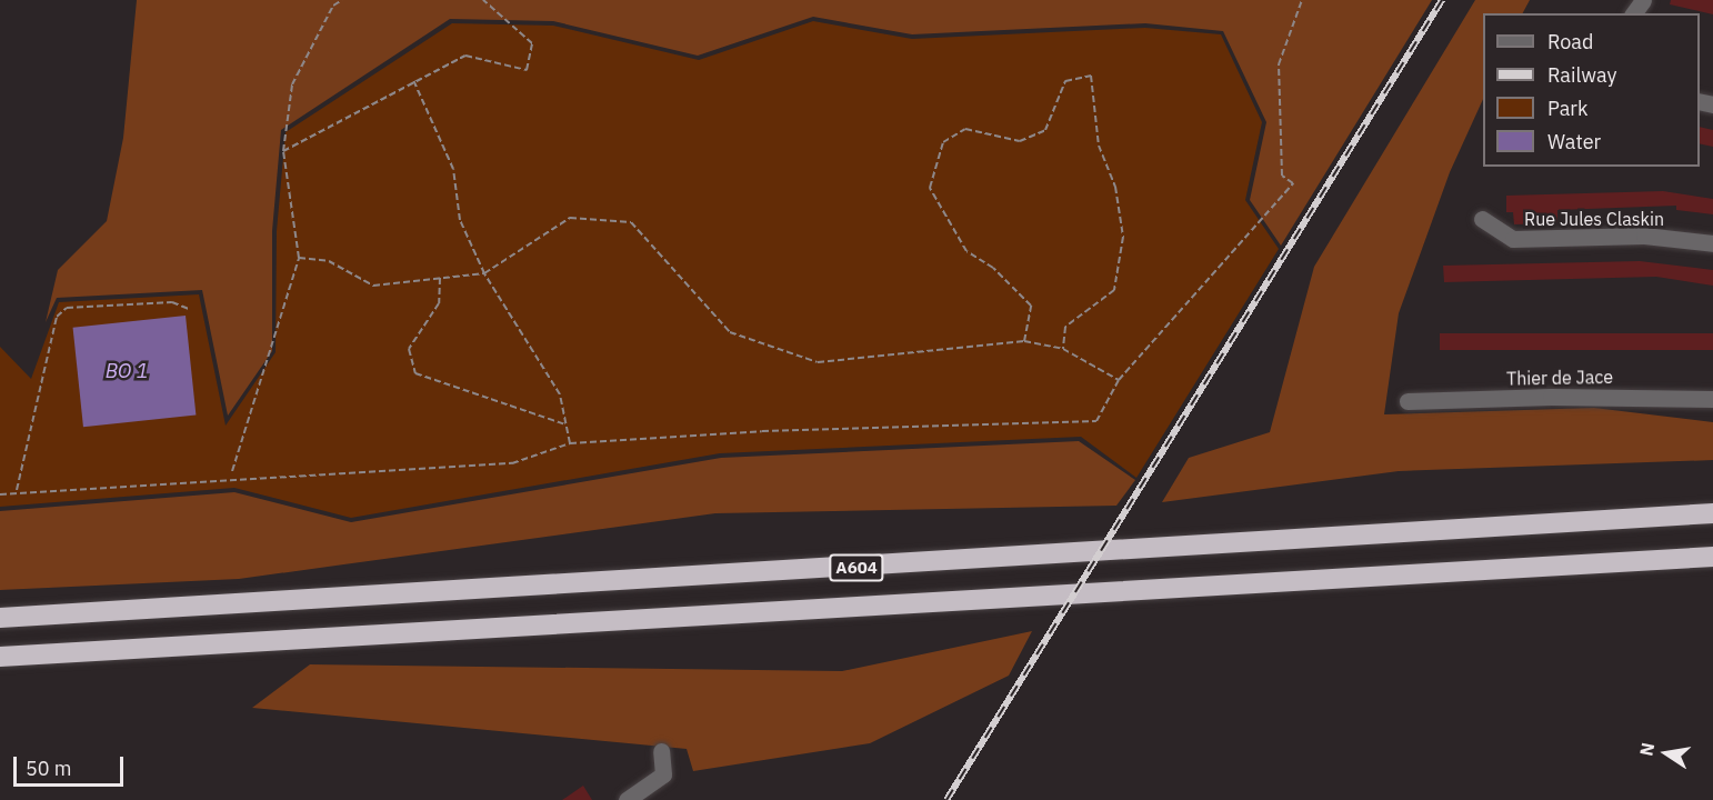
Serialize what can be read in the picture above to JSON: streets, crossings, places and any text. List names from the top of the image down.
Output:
{
  "streets": {
    "highway": ["A604"],
    "street": ["Rue Jules Claskin", "Thier de Jace"]
  },
  "water": ["BO 1"],
  "legend": [
    "Road",
    "Railway",
    "Park",
    "Water"
  ],
  "scale_bar": "50 m",
  "north": "left"
}
